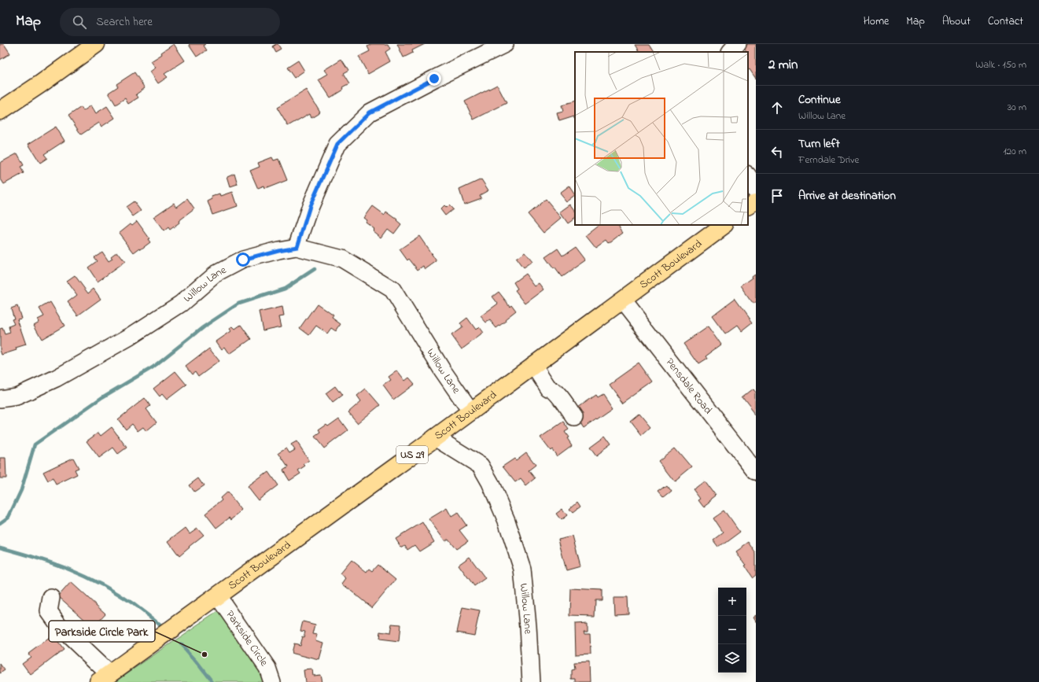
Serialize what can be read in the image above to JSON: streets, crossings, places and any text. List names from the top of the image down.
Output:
{
  "streets": {
    "main road": ["Scott Boulevard", "US 29"],
    "street": ["Willow Lane", "Pensdale Road", "Parkside Circle"]
  },
  "crossings": [
    ["Scott Boulevard", "Willow Lane"],
    ["Scott Boulevard", "Pensdale Road"],
    ["Scott Boulevard", "Parkside Circle"]
  ],
  "places": ["Parkside Circle Park"],
  "page": {
    "header": "Map",
    "search": "Search here",
    "nav": [
      "Home",
      "Map",
      "About",
      "Contact"
    ],
    "heading": ["2 min", "Walk · 150 m"],
    "list": [
      ["Continue", "Willow Lane", "30 m"],
      ["Turn left", "Ferndale Drive", "120 m"],
      "Arrive at destination"
    ],
    "map_buttons": ["+", "−"]
  }
}
